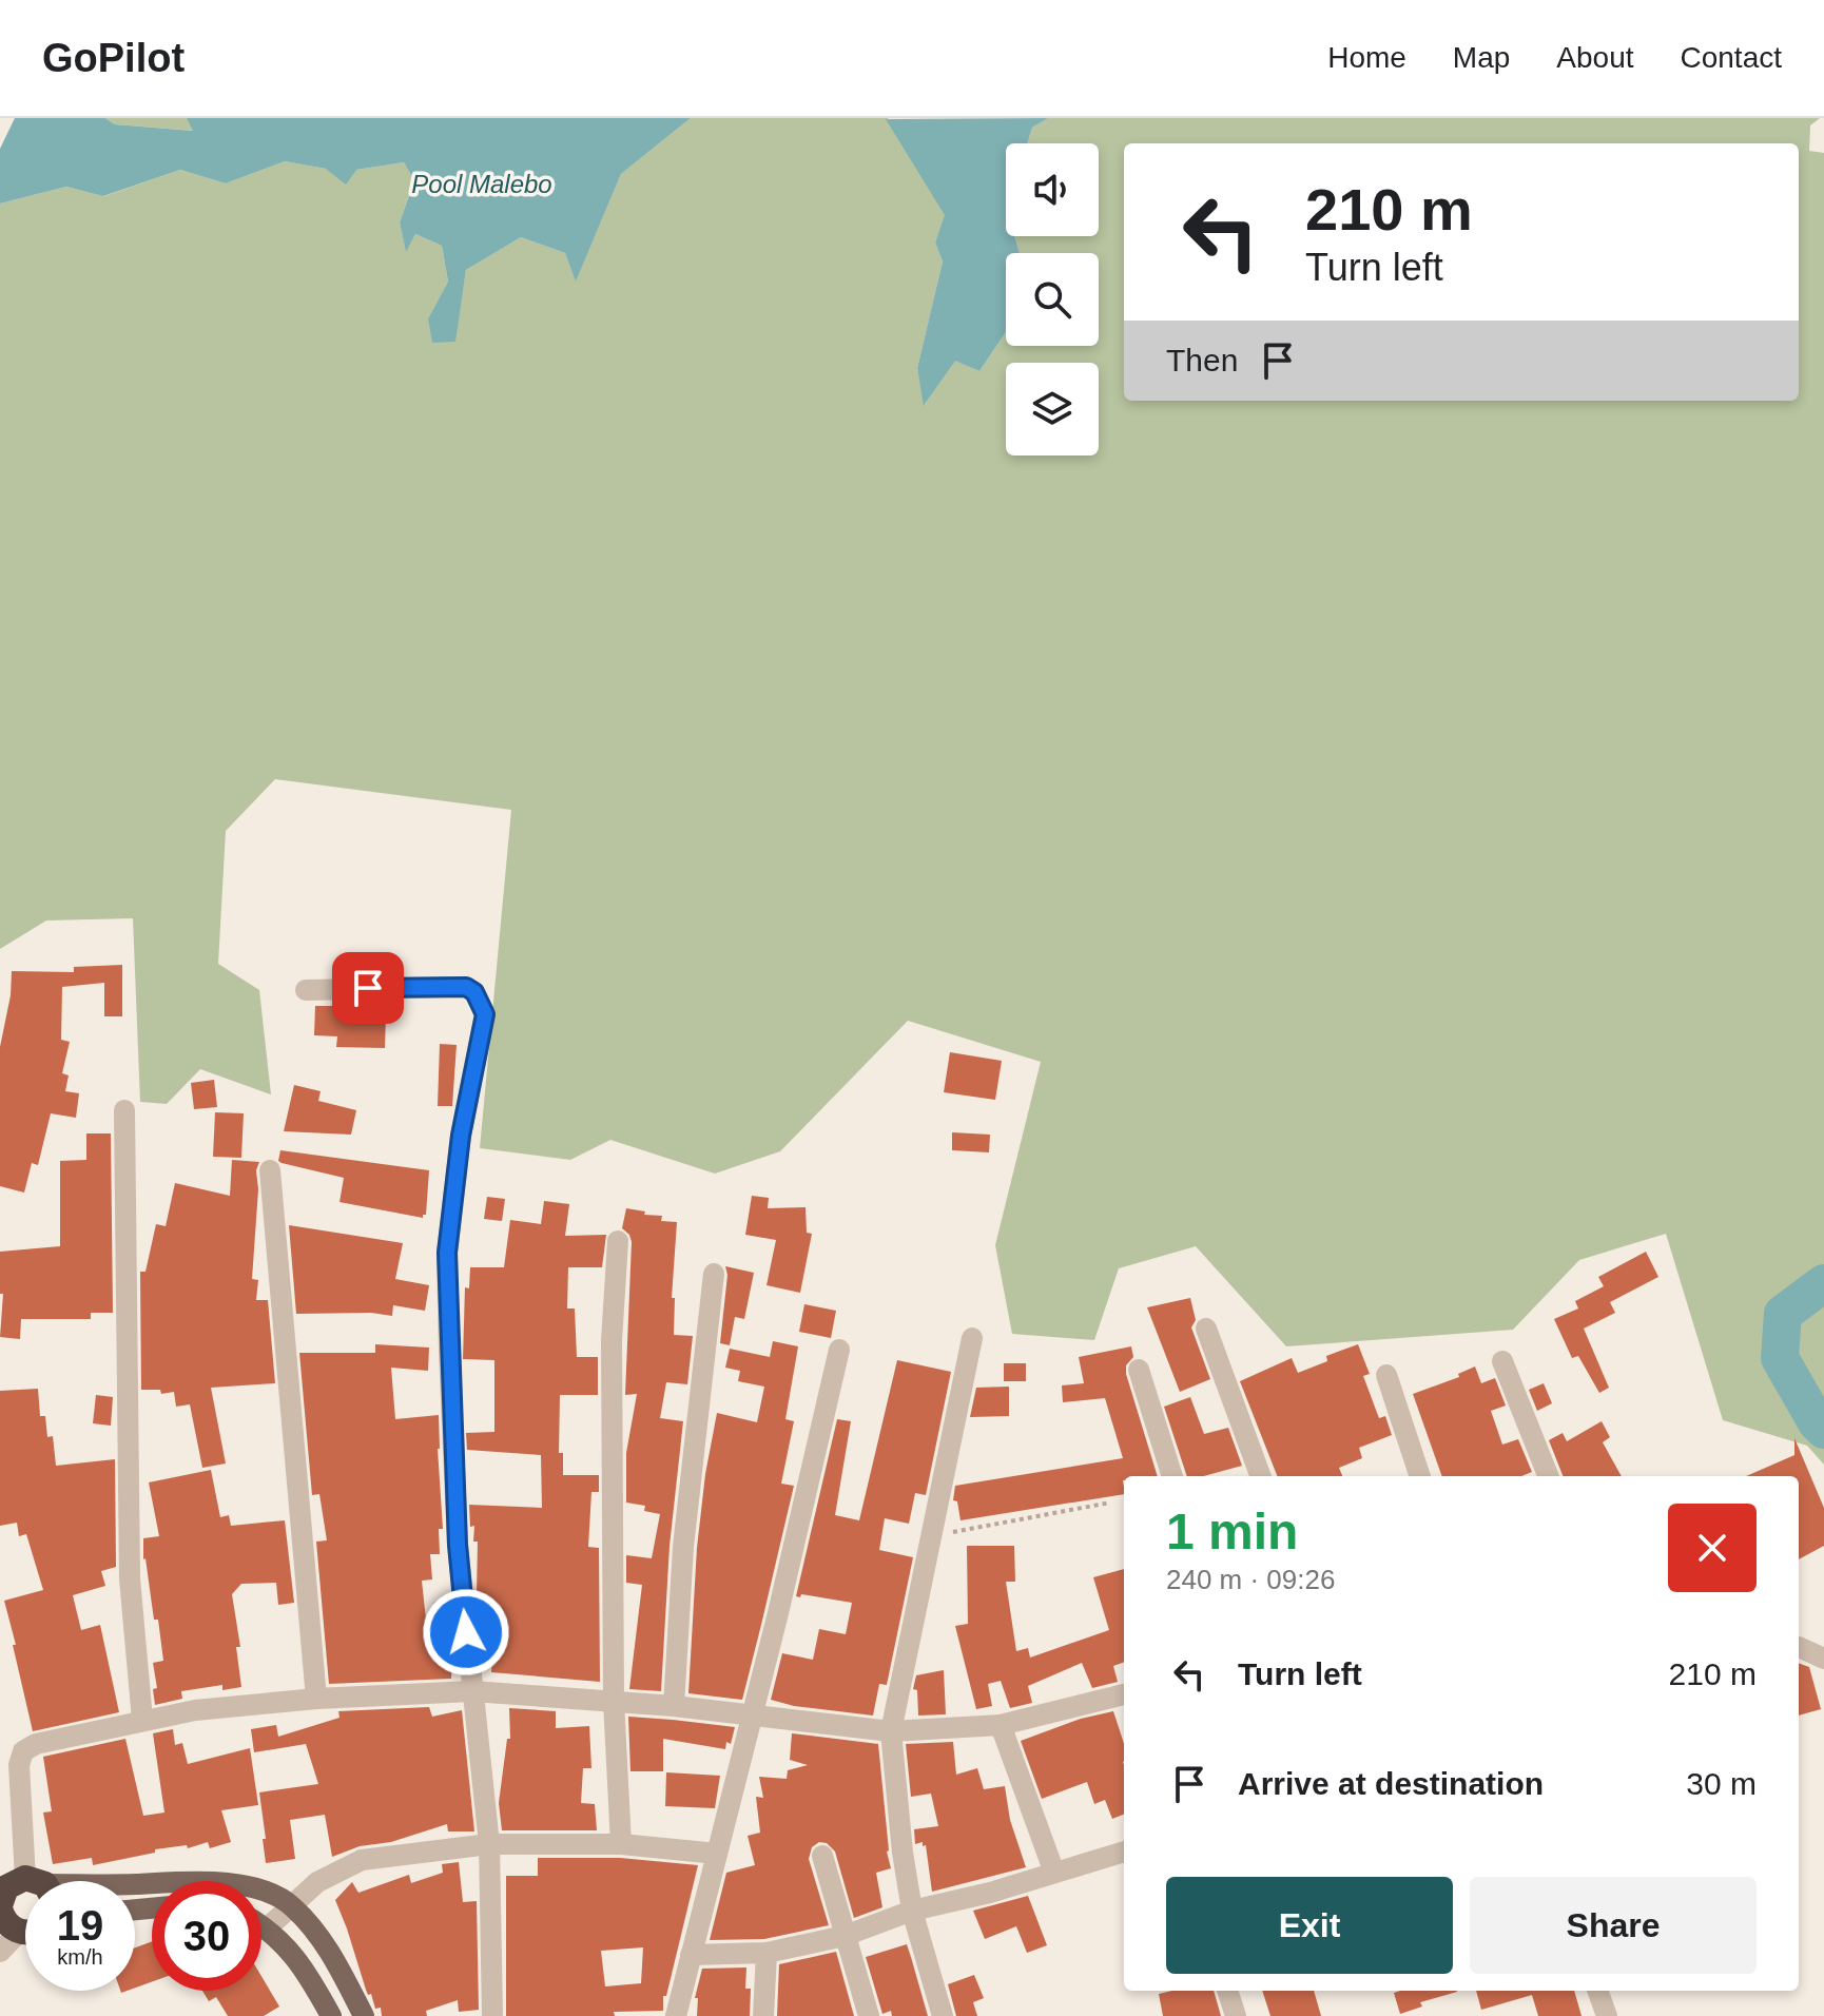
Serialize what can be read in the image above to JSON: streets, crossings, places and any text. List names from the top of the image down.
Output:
{
  "water": ["Pool Malebo"],
  "page": {
    "header": "GoPilot",
    "nav": [
      "Home",
      "Map",
      "About",
      "Contact"
    ],
    "turn": ["210 m", "Turn left"],
    "then": "Then",
    "heading": ["1 min", "240 m · 09:26"],
    "list": [
      {
        "name": "Turn left",
        "value": "210 m"
      },
      {
        "name": "Arrive at destination",
        "value": "30 m"
      }
    ],
    "buttons": ["Exit", "Share"],
    "speed": "19 km/h",
    "limit": "30"
  }
}
